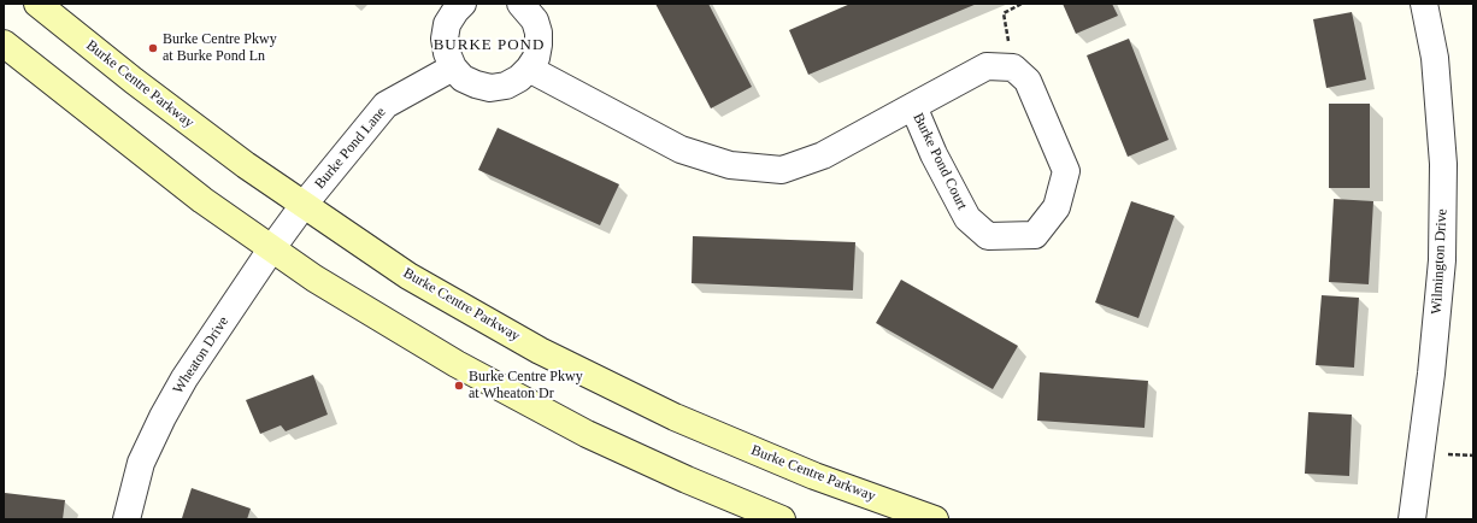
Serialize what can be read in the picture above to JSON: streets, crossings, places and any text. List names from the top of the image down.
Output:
{
  "streets": {
    "main road": ["Burke Centre Parkway"],
    "street": [
      "Burke Pond Lane",
      "Burke Pond Court",
      "Wilmington Drive",
      "Wheaton Drive"
    ]
  },
  "crossings": [
    ["Burke Centre Parkway", "Burke Pond Lane"],
    ["Burke Centre Parkway", "Wheaton Drive"],
    ["Burke Pond Lane", "Wheaton Drive"]
  ],
  "districts": ["BURKE POND"],
  "places": ["Burke Centre Pkwy at Burke Pond Ln", "Burke Centre Pkwy at Wheaton Dr"]
}
